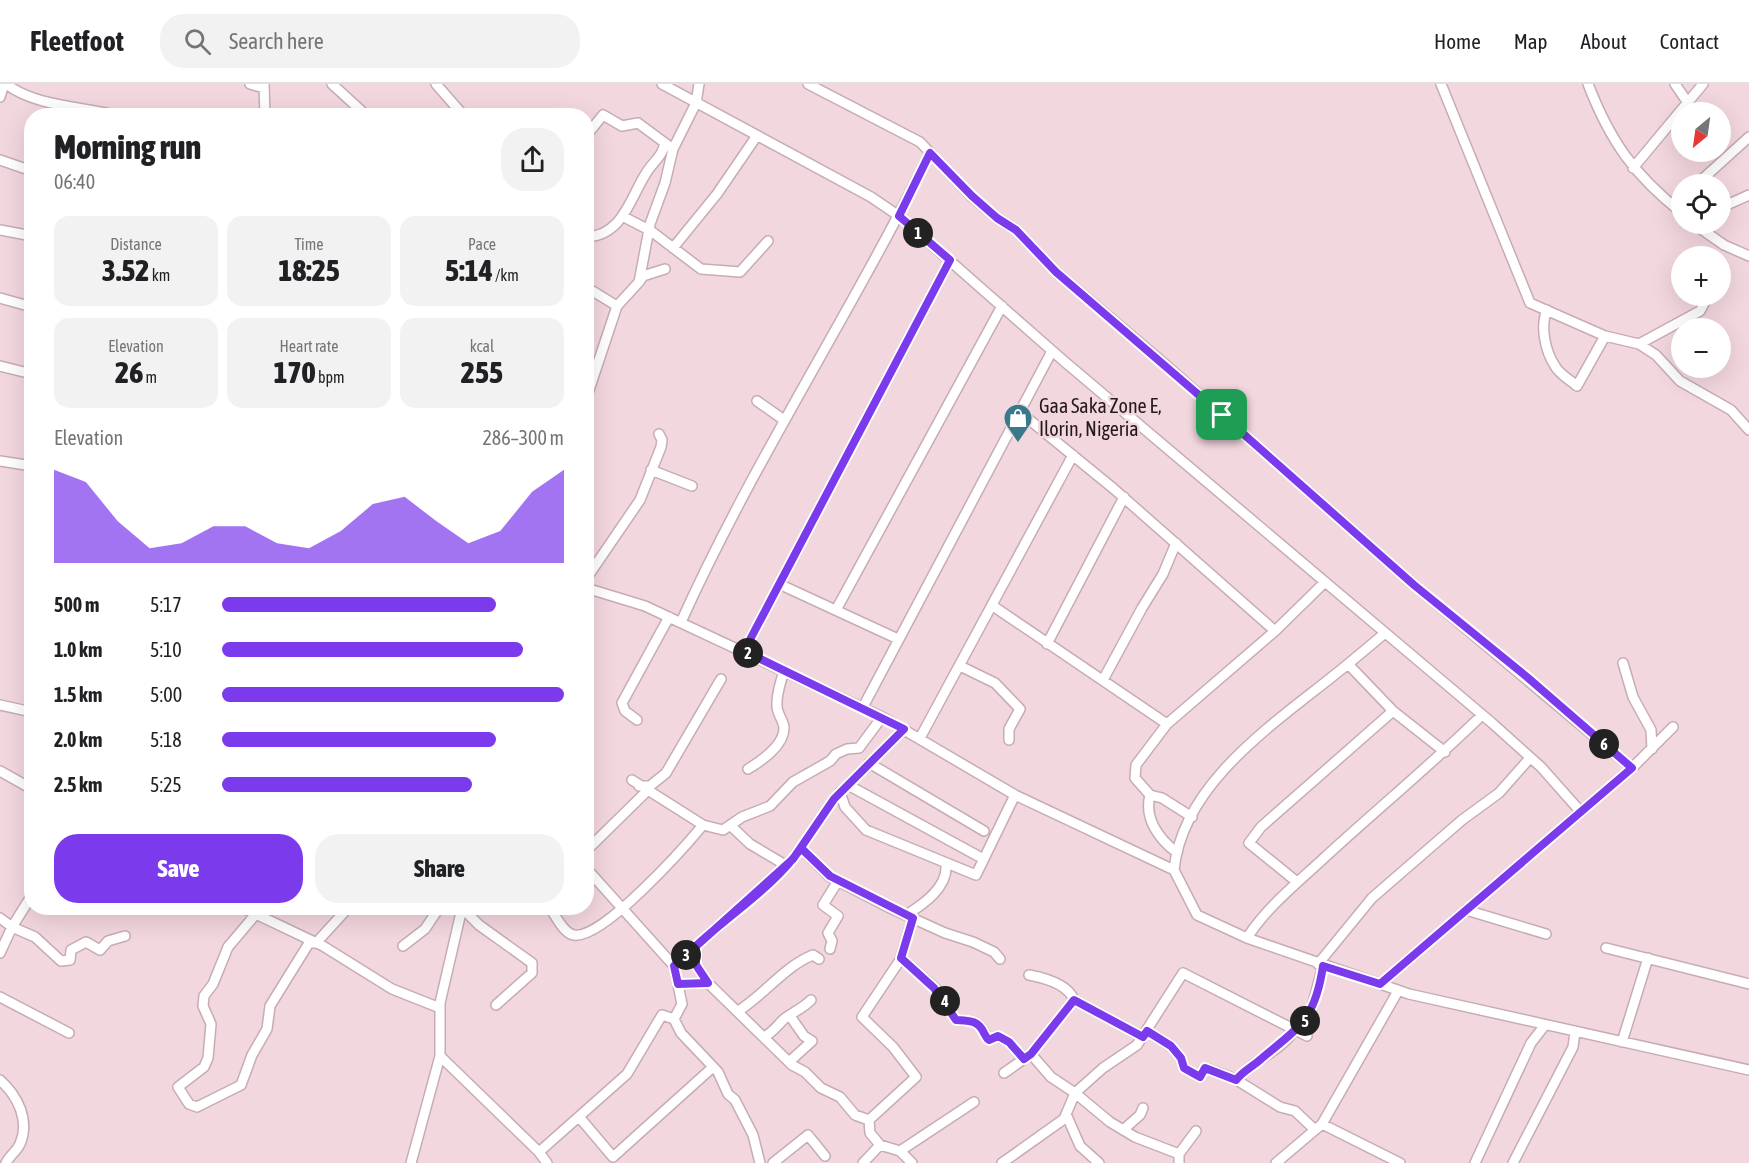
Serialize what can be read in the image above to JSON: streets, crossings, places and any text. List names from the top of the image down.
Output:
{
  "places": {
    "shop": ["Gaa Saka Zone E, Ilorin, Nigeria"]
  },
  "north": "bottom left",
  "page": {
    "header": "Fleetfoot",
    "search": "Search here",
    "nav": [
      "Home",
      "Map",
      "About",
      "Contact"
    ],
    "map_buttons": ["+", "−"],
    "heading": ["Morning run", "06:40"],
    "stats": [
      ["Distance", "3.52 km"],
      ["Time", "18:25"],
      ["Pace", "5:14 /km"],
      ["Elevation", "26 m"],
      ["Heart rate", "170 bpm"],
      ["kcal", "255"]
    ],
    "pins": [
      "1",
      "2",
      "6",
      "3",
      "4",
      "5"
    ],
    "chart": ["Elevation", "286–300 m"],
    "list": [
      {
        "name": "500 m",
        "note": "5:17"
      },
      {
        "name": "1.0 km",
        "note": "5:10"
      },
      {
        "name": "1.5 km",
        "note": "5:00"
      },
      {
        "name": "2.0 km",
        "note": "5:18"
      },
      {
        "name": "2.5 km",
        "note": "5:25"
      }
    ],
    "buttons": ["Save", "Share"]
  }
}
